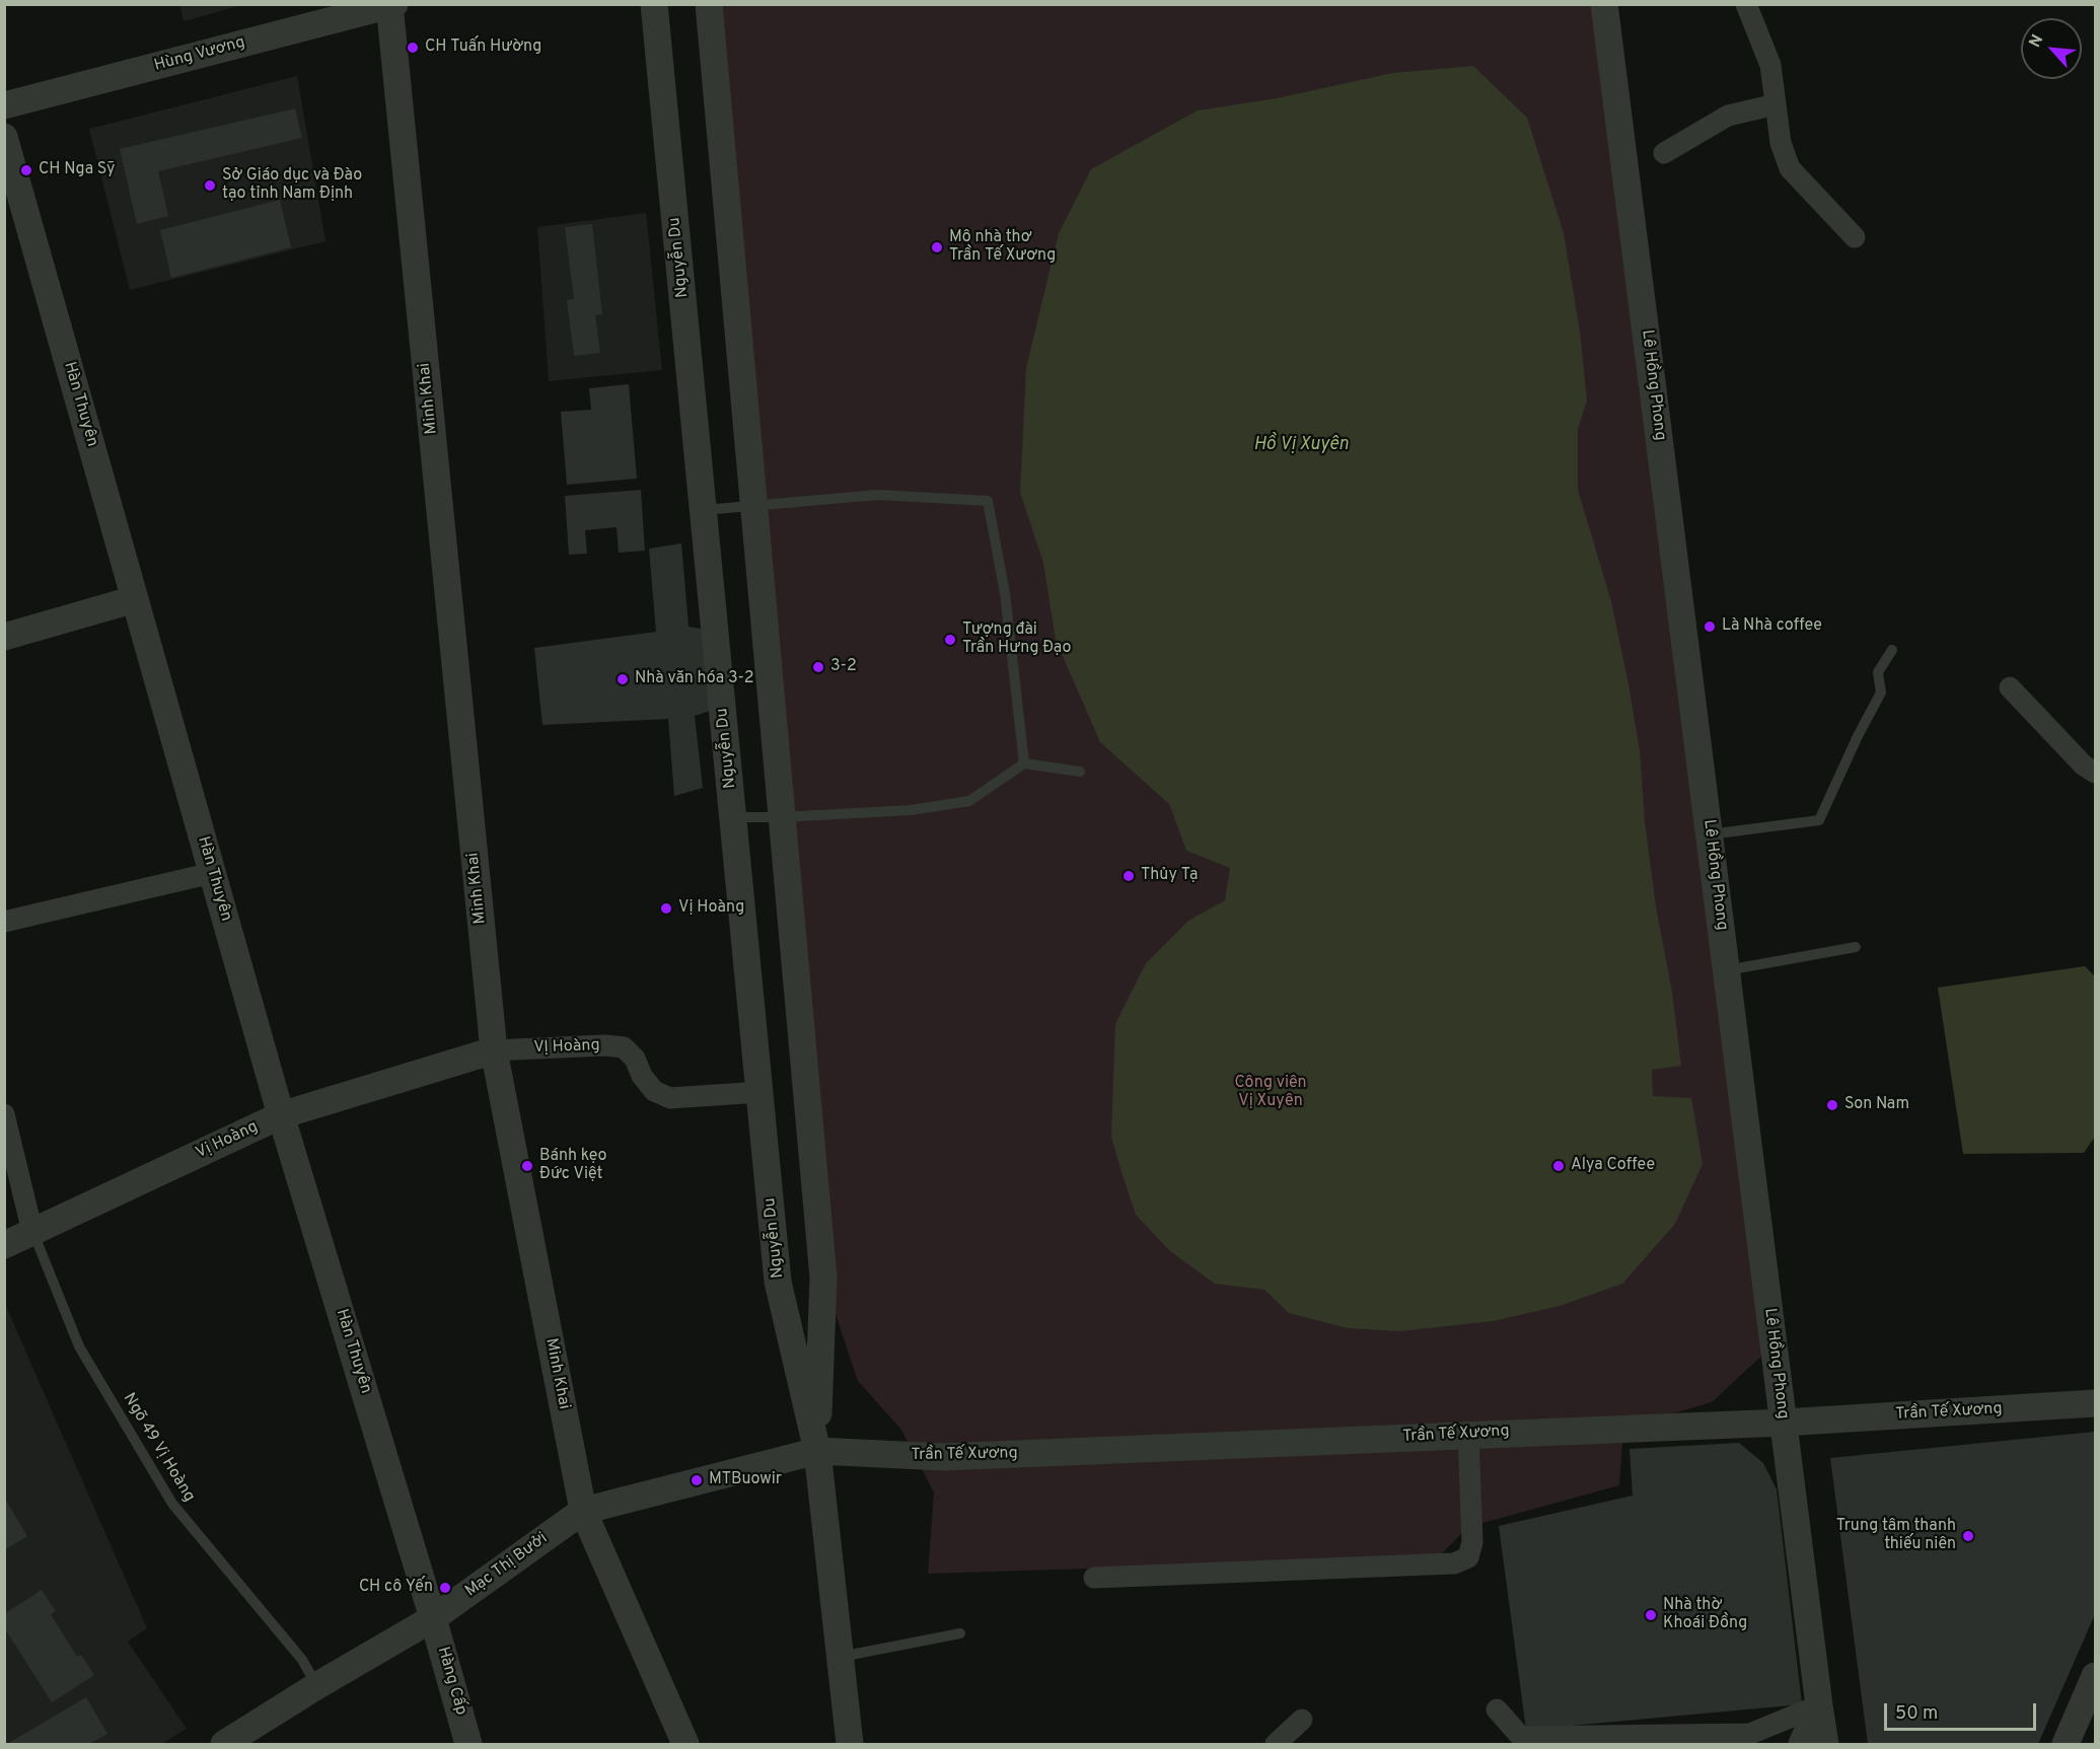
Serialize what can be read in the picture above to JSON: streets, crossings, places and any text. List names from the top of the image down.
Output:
{
  "streets": {
    "street": [
      "Hùng Vương",
      "Nguyễn Du",
      "Lê Hồng Phong",
      "Minh Khai",
      "Hàn Thuyên",
      "VỊ Hoàng",
      "Vị Hoàng",
      "Trần Tế Xương",
      "Mạc Thị Bưởi",
      "Hàng Cấp"
    ],
    "lane": ["Ngõ 49 Vị Hoàng"]
  },
  "crossings": [
    ["Hùng Vương", "Minh Khai"],
    ["Nguyễn Du", "VỊ Hoàng"],
    ["Nguyễn Du", "Trần Tế Xương"],
    ["Nguyễn Du", "Mạc Thị Bưởi"],
    ["Lê Hồng Phong", "Trần Tế Xương"],
    ["Minh Khai", "VỊ Hoàng"],
    ["Minh Khai", "Vị Hoàng"],
    ["Minh Khai", "Mạc Thị Bưởi"],
    ["Hàn Thuyên", "Vị Hoàng"],
    ["Hàn Thuyên", "Mạc Thị Bưởi"],
    ["Hàn Thuyên", "Hàng Cấp"],
    ["VỊ Hoàng", "Vị Hoàng"],
    ["Vị Hoàng", "Ngõ 49 Vị Hoàng"],
    ["Trần Tế Xương", "Mạc Thị Bưởi"],
    ["Ngõ 49 Vị Hoàng", "Mạc Thị Bưởi"],
    ["Mạc Thị Bưởi", "Hàng Cấp"]
  ],
  "water": ["Hồ Vị Xuyên"],
  "parks": ["Công viên Vị Xuyên"],
  "places": [
    "CH Tuấn Hường",
    "CH Nga Sỹ",
    "Sở Giáo dục và Đào tạo tỉnh Nam Định",
    "Mộ nhà thơ Trần Tế Xương",
    "Là Nhà coffee",
    "Tượng đài Trần Hưng Đạo",
    "3-2",
    "Nhà văn hóa 3-2",
    "Thủy Tạ",
    "Vị Hoàng",
    "Son Nam",
    "Bánh kẹo Đức Việt",
    "Alya Coffee",
    "MTBuowir",
    "Trung tâm thanh thiếu niên",
    "CH cô Yến",
    "Nhà thờ Khoái Đồng"
  ],
  "scale_bar": "50 m",
  "north": "top left"
}
